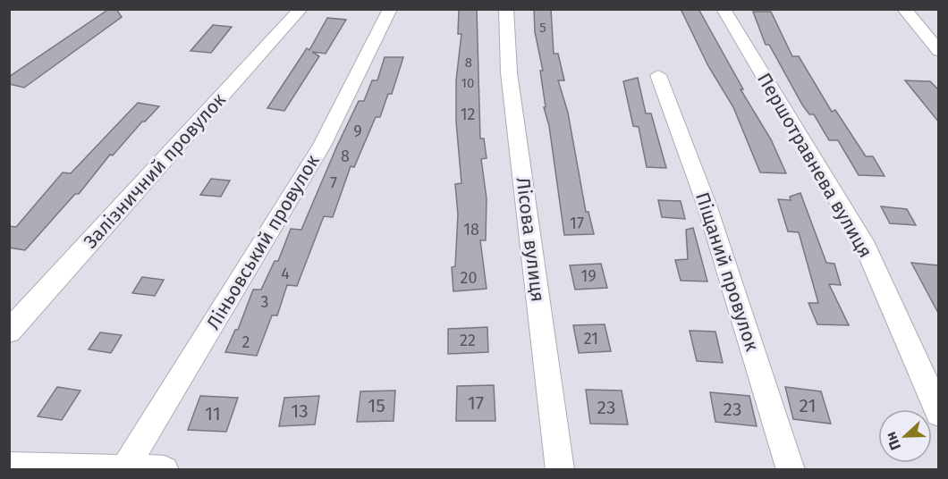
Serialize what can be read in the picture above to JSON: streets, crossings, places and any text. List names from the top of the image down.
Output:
{
  "streets": {
    "street": [
      "Першотравнева вулиця",
      "Залізничний провулок",
      "Лісова вулиця",
      "Ліньовський провулок",
      "Піщаний провулок"
    ]
  },
  "house_numbers": [
    "5",
    "8",
    "10",
    "12",
    "9",
    "8",
    "7",
    "17",
    "18",
    "4",
    "19",
    "20",
    "3",
    "21",
    "22",
    "2",
    "17",
    "15",
    "21",
    "23",
    "23",
    "13",
    "11"
  ],
  "north": "left"
}
